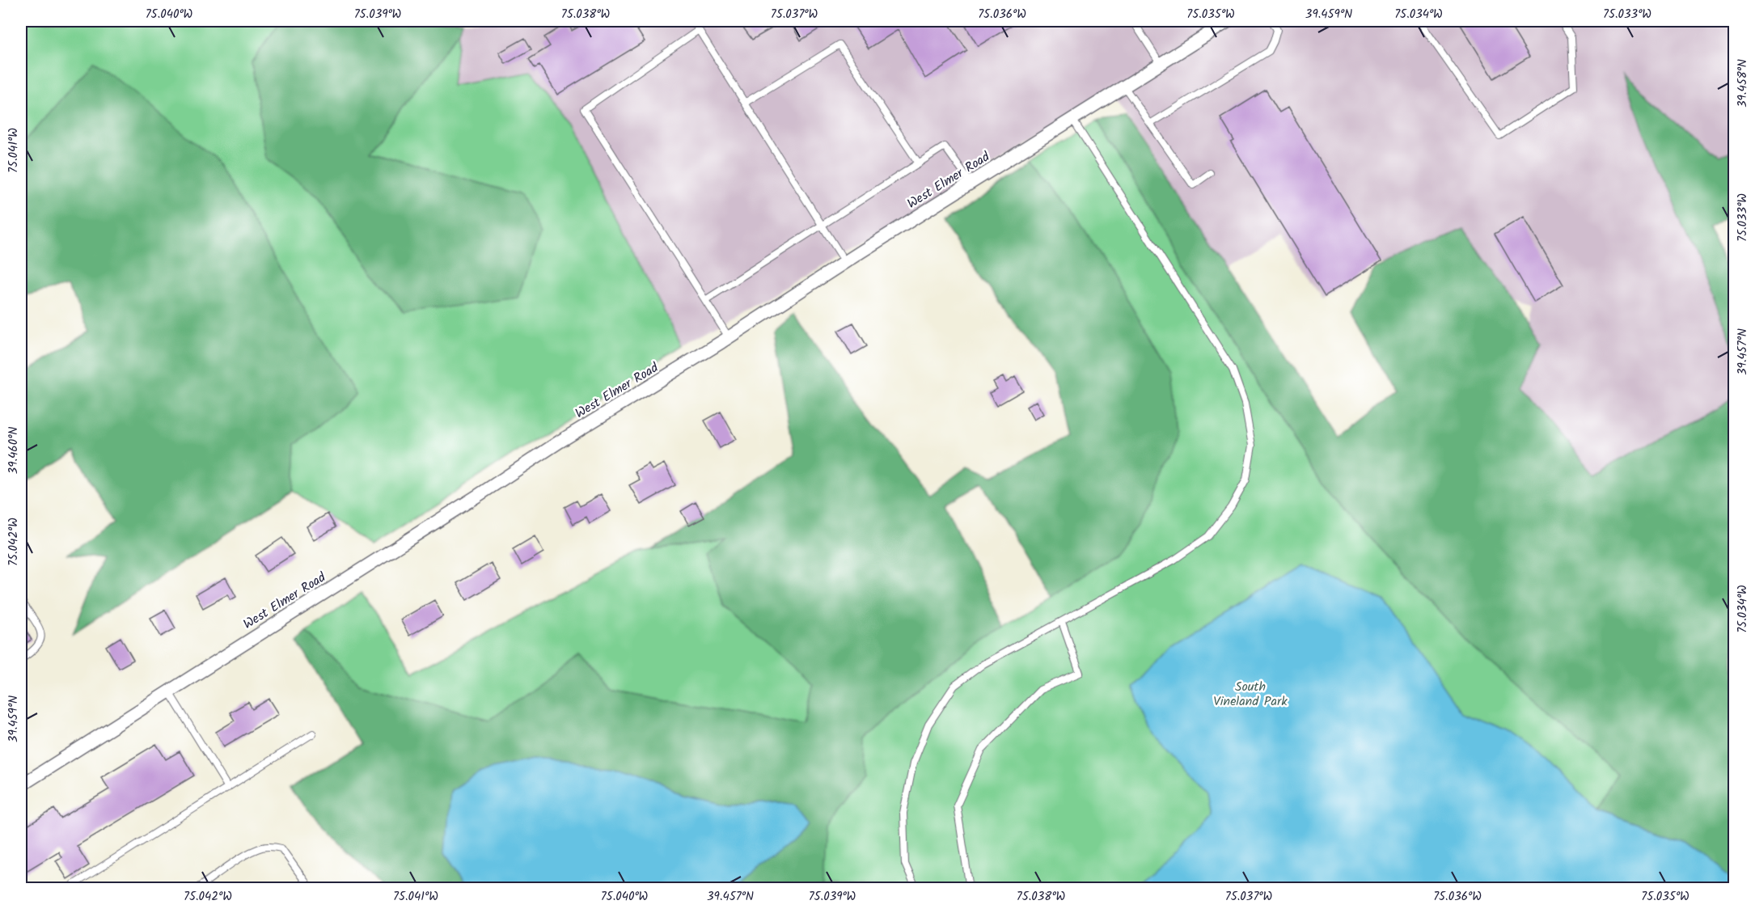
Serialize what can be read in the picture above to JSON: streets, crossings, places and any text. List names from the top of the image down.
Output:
{
  "streets": {
    "street": ["West Elmer Road"]
  },
  "parks": ["South Vineland Park"],
  "coordinates": [
    "75.040°W",
    "75.039°W",
    "75.038°W",
    "75.037°W",
    "75.036°W",
    "75.035°W",
    "39.459°N",
    "75.034°W",
    "75.033°W",
    "39.458°N",
    "75.041°W",
    "39.457°N",
    "39.460°N",
    "75.042°W"
  ]
}
